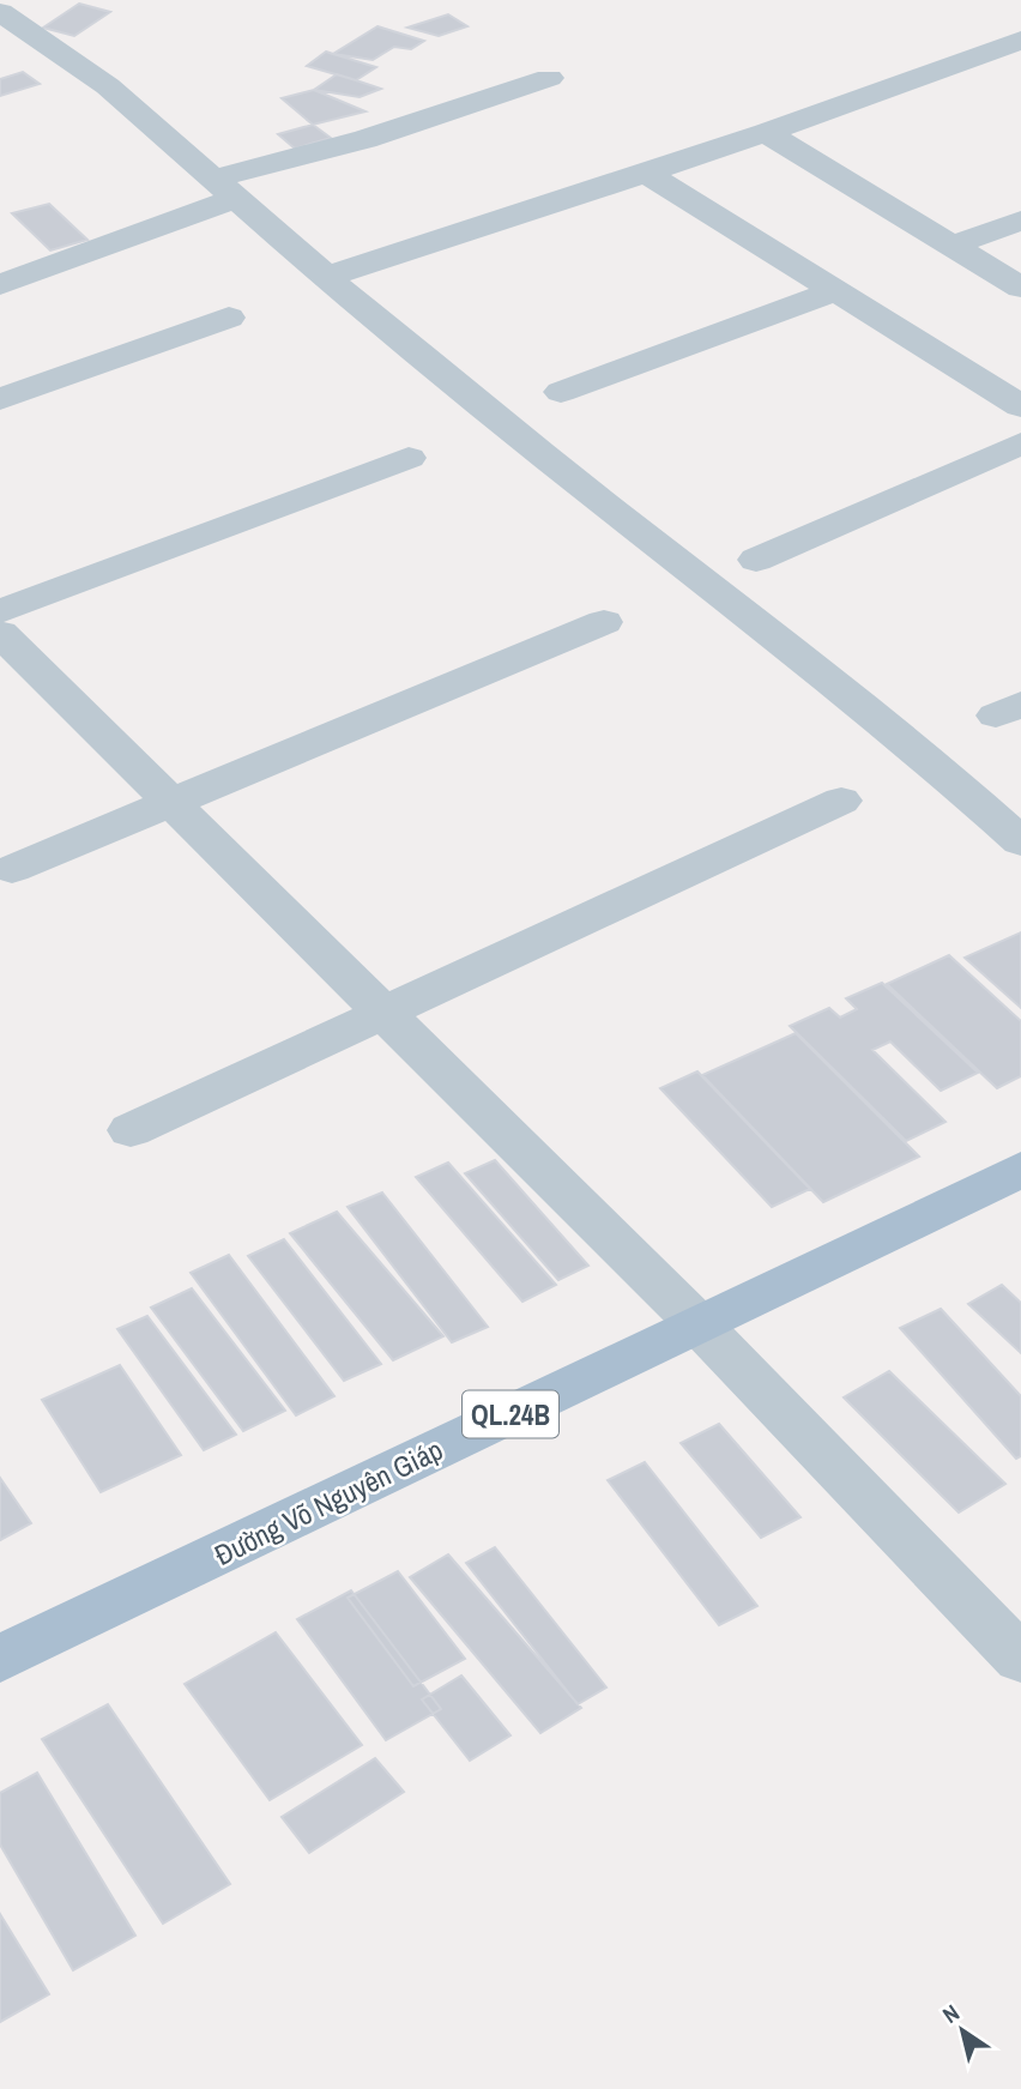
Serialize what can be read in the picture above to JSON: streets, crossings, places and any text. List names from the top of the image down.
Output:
{
  "streets": {
    "main road": ["QL.24B", "Đường Võ Nguyên Giáp"]
  },
  "north": "top left"
}
